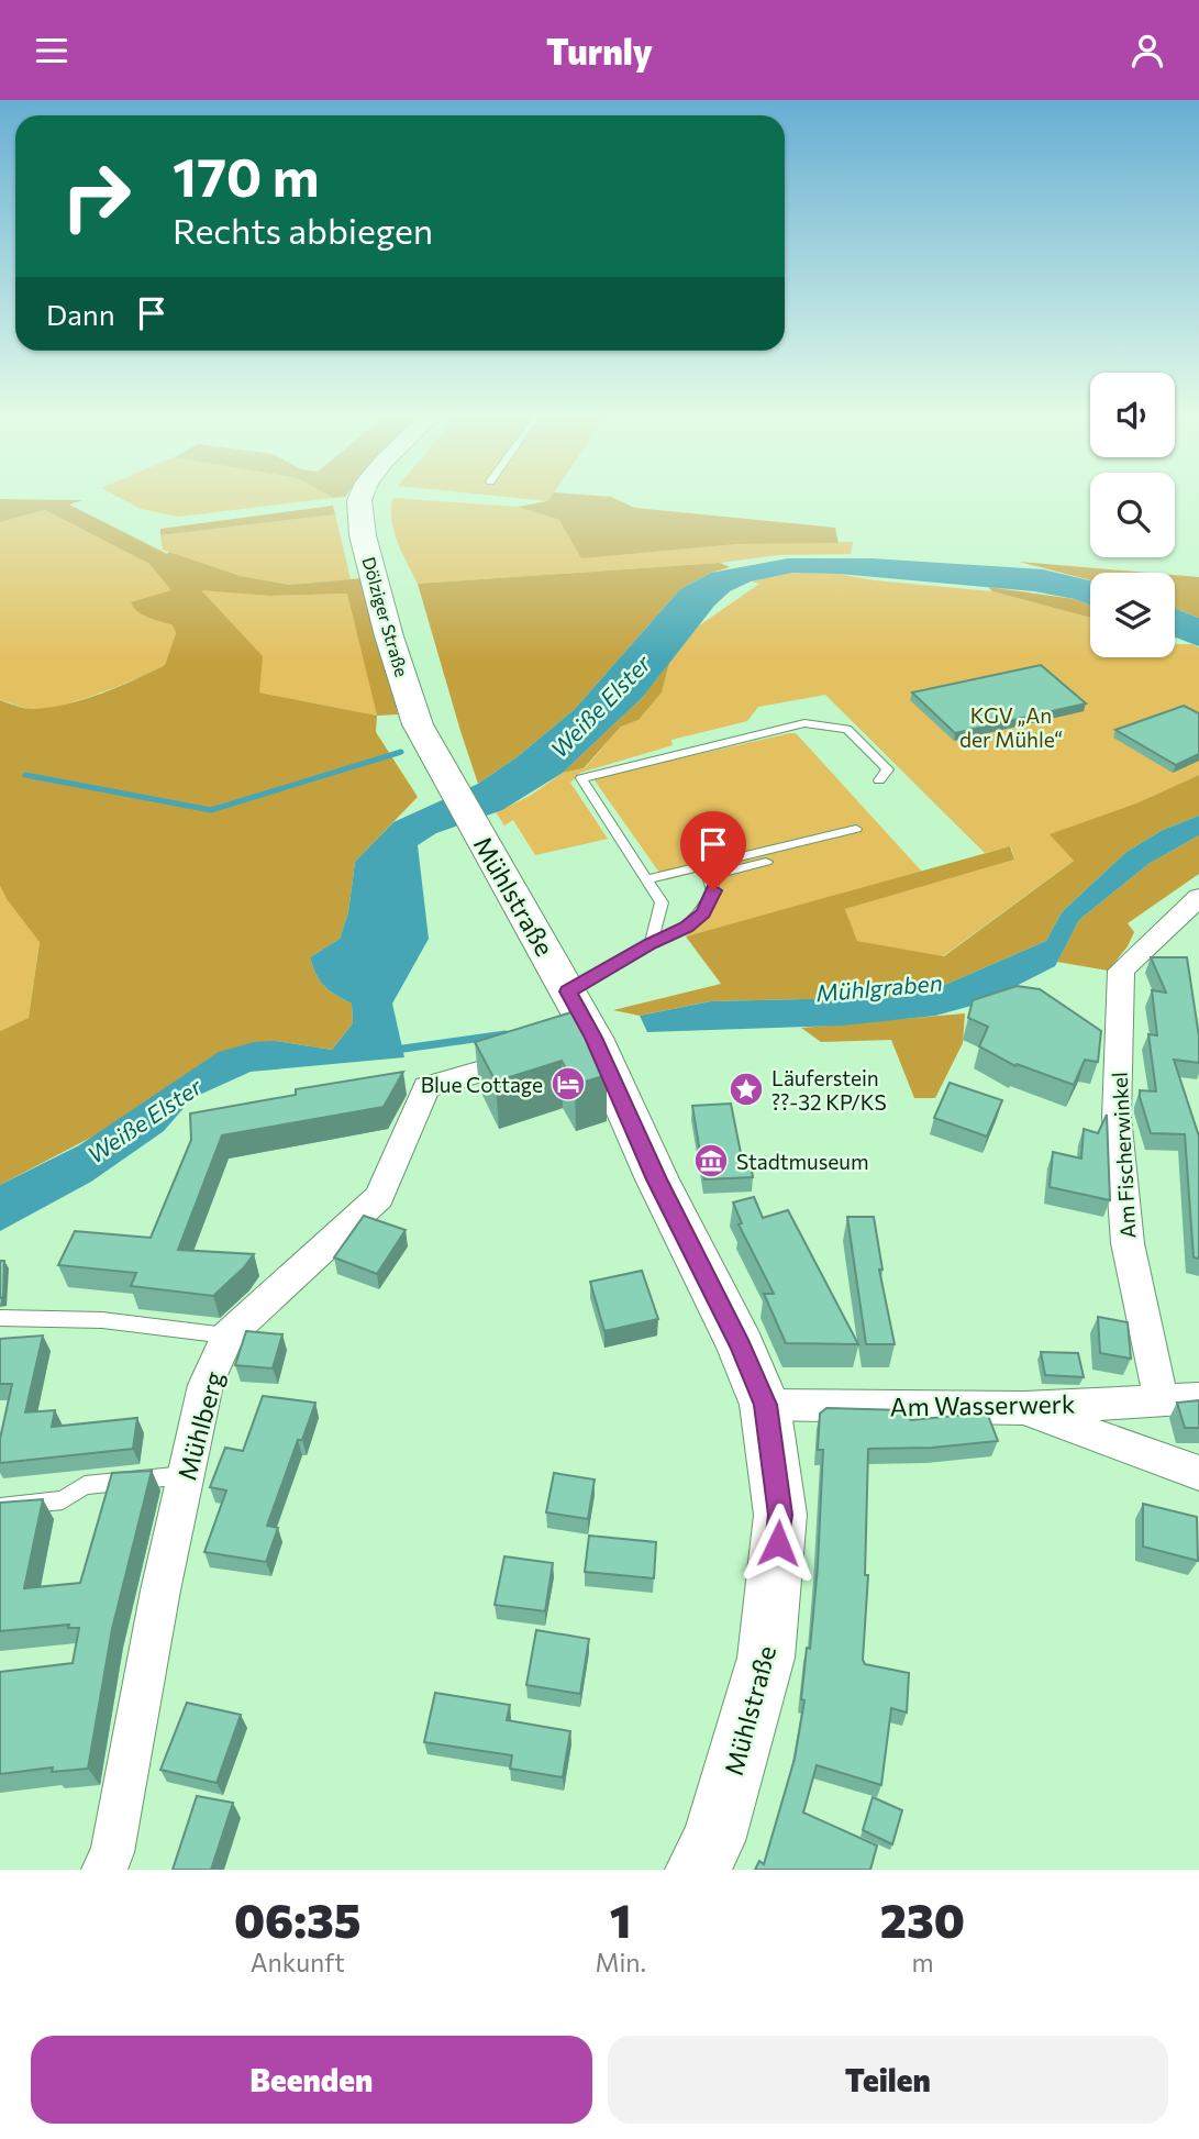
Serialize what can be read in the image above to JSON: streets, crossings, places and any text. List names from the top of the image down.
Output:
{
  "streets": {
    "street": [
      "Dölziger Straße",
      "Mühlstraße",
      "Am Fischerwinkel",
      "Am Wasserwerk",
      "Mühlberg"
    ]
  },
  "crossings": [
    ["Dölziger Straße", "Mühlstraße"],
    ["Mühlstraße", "Am Wasserwerk"],
    ["Mühlstraße", "Mühlberg"],
    ["Am Fischerwinkel", "Am Wasserwerk"]
  ],
  "water": ["Weiße Elster", "Mühlgraben"],
  "parks": ["KGV „An der Mühle“"],
  "places": {
    "hotel": ["Blue Cottage"],
    "place": ["Läuferstein ??-32 KP/KS"],
    "museum": ["Stadtmuseum"]
  },
  "page": {
    "header": "Turnly",
    "turn": ["170 m", "Rechts abbiegen"],
    "then": "Dann",
    "eta": [
      "06:35",
      "Ankunft",
      "1",
      "Min.",
      "230",
      "m"
    ],
    "buttons": ["Beenden", "Teilen"]
  }
}
